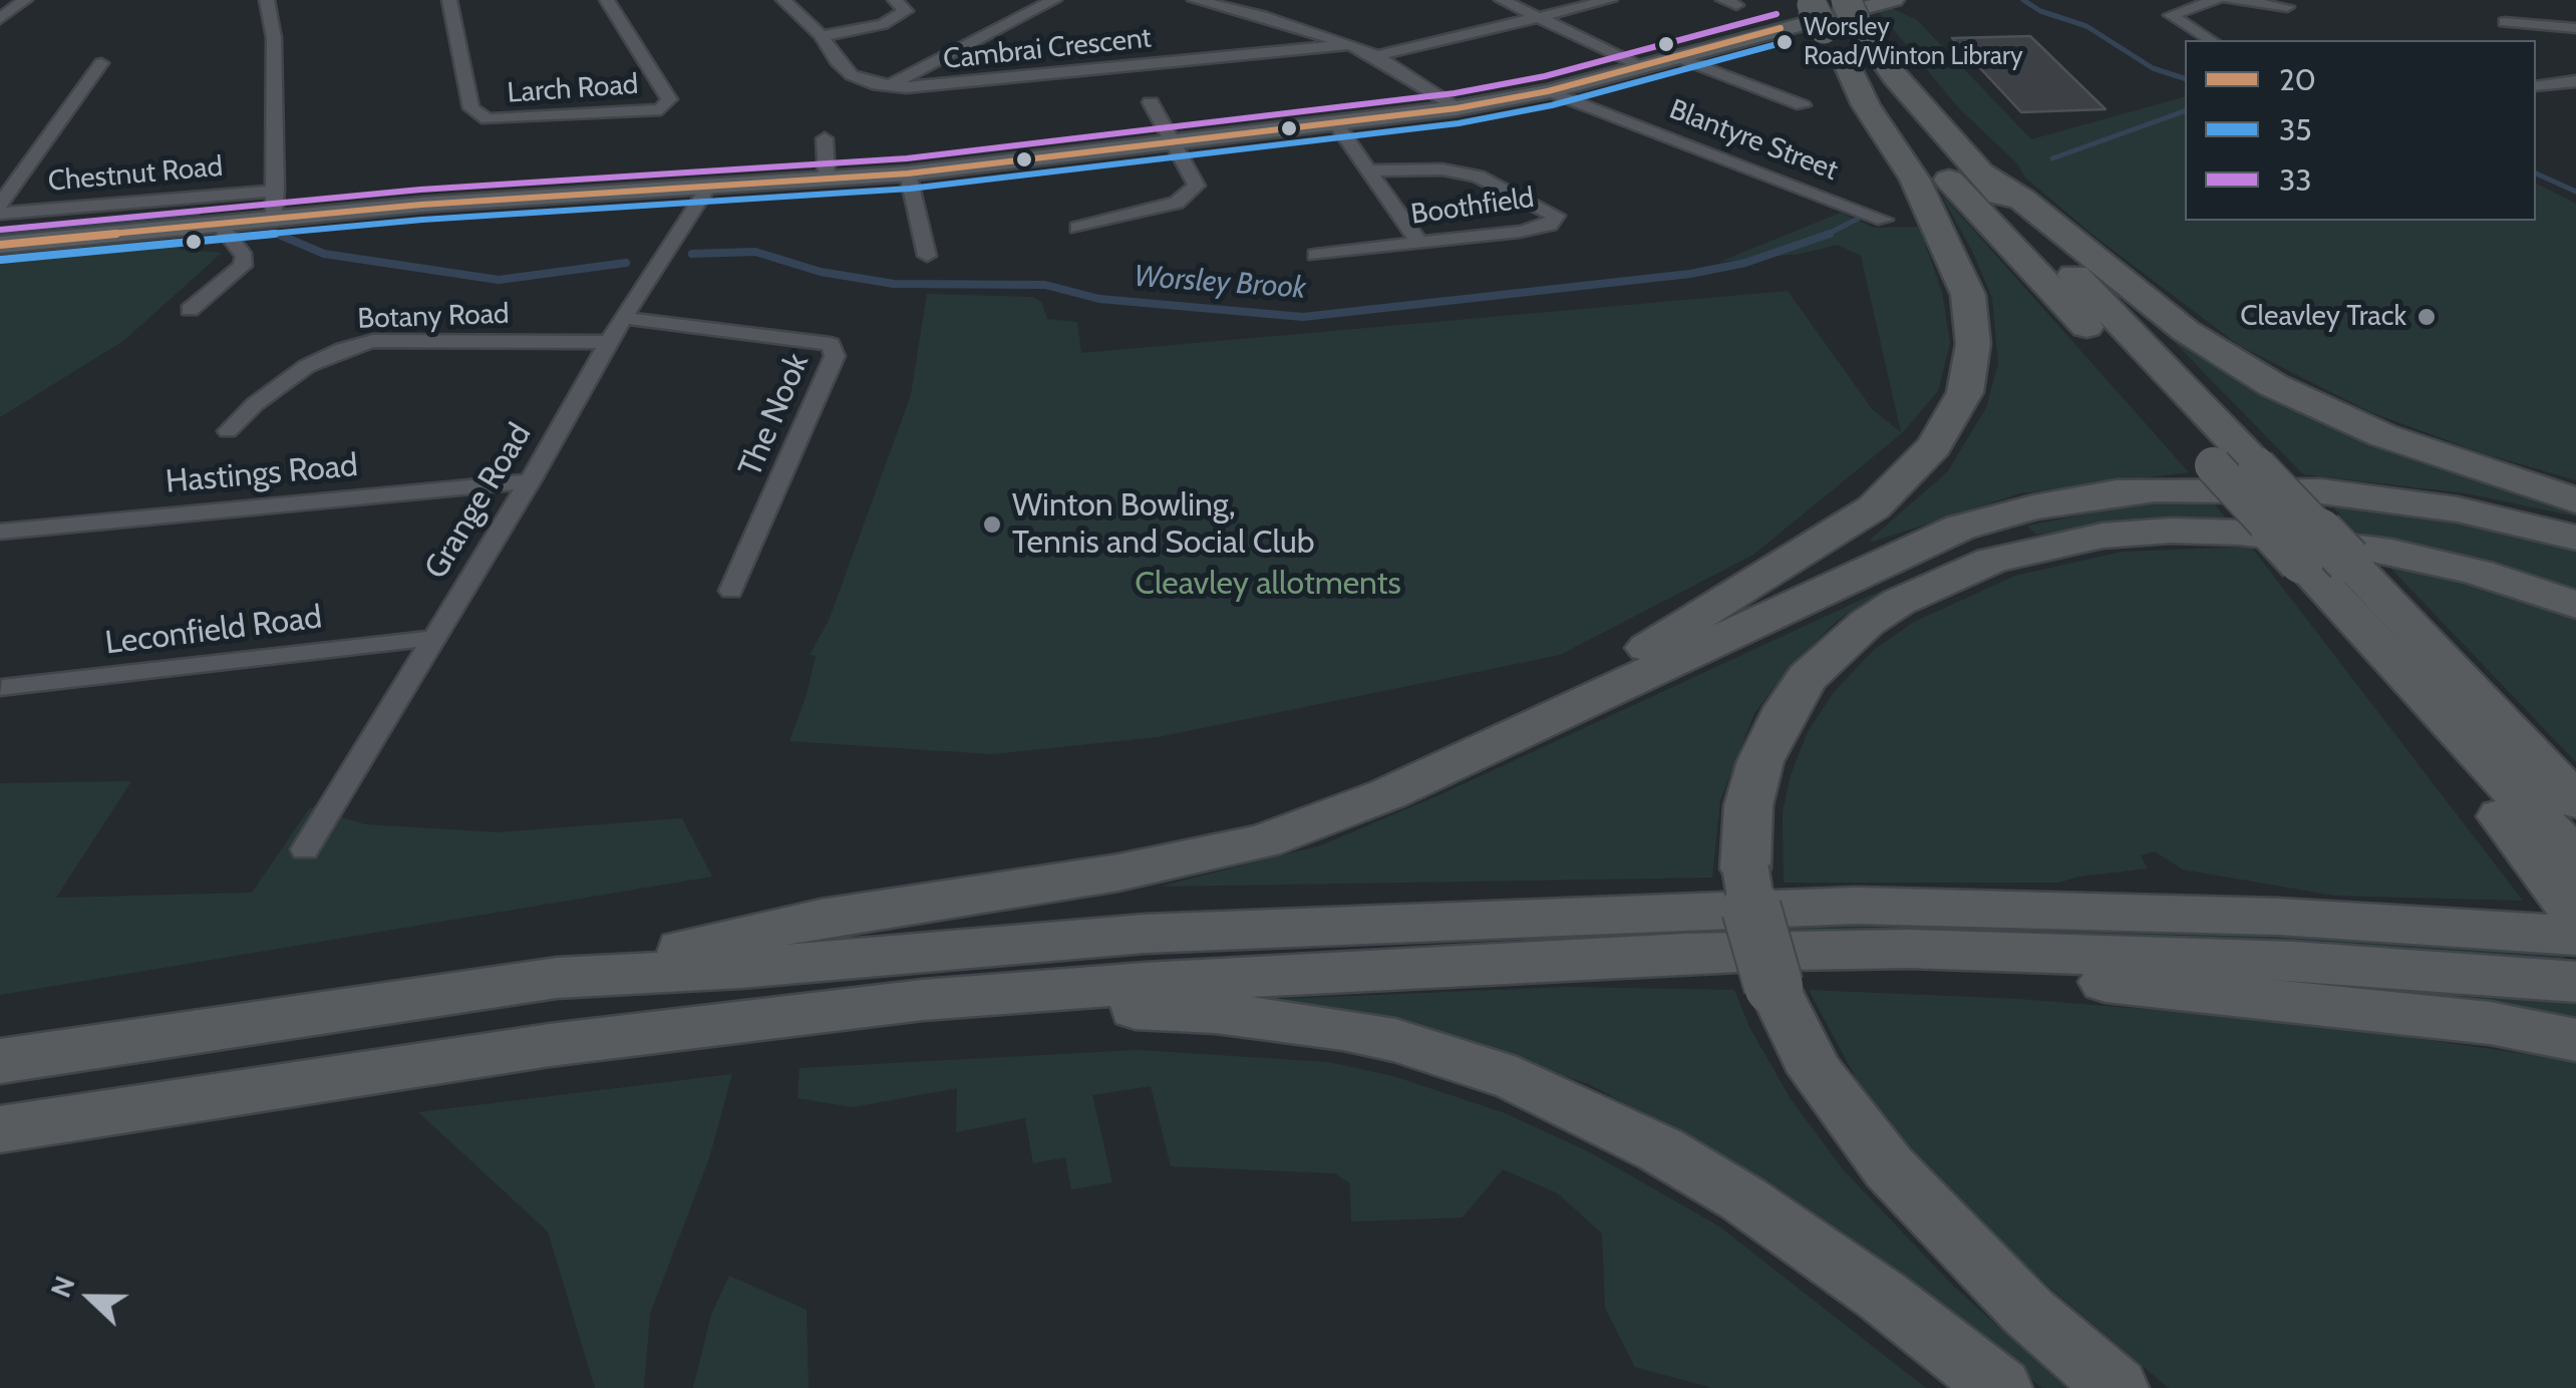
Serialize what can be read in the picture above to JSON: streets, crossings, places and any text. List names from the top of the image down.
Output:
{
  "streets": {
    "street": [
      "Cambrai Crescent",
      "Larch Road",
      "Blantyre Street",
      "Chestnut Road",
      "Boothfield",
      "Botany Road",
      "The Nook",
      "Hastings Road",
      "Grange Road",
      "Leconfield Road"
    ]
  },
  "crossings": [
    ["Botany Road", "Grange Road"],
    ["The Nook", "Grange Road"],
    ["Hastings Road", "Grange Road"],
    ["Grange Road", "Leconfield Road"]
  ],
  "water": ["Worsley Brook"],
  "parks": ["Cleavley allotments"],
  "places": ["Worsley Road/Winton Library", "Cleavley Track", "Winton Bowling, Tennis and Social Club"],
  "lines": ["transit line 33", "transit line 20", "transit line 35"],
  "legend": ["20", "35", "33"],
  "north": "left"
}
